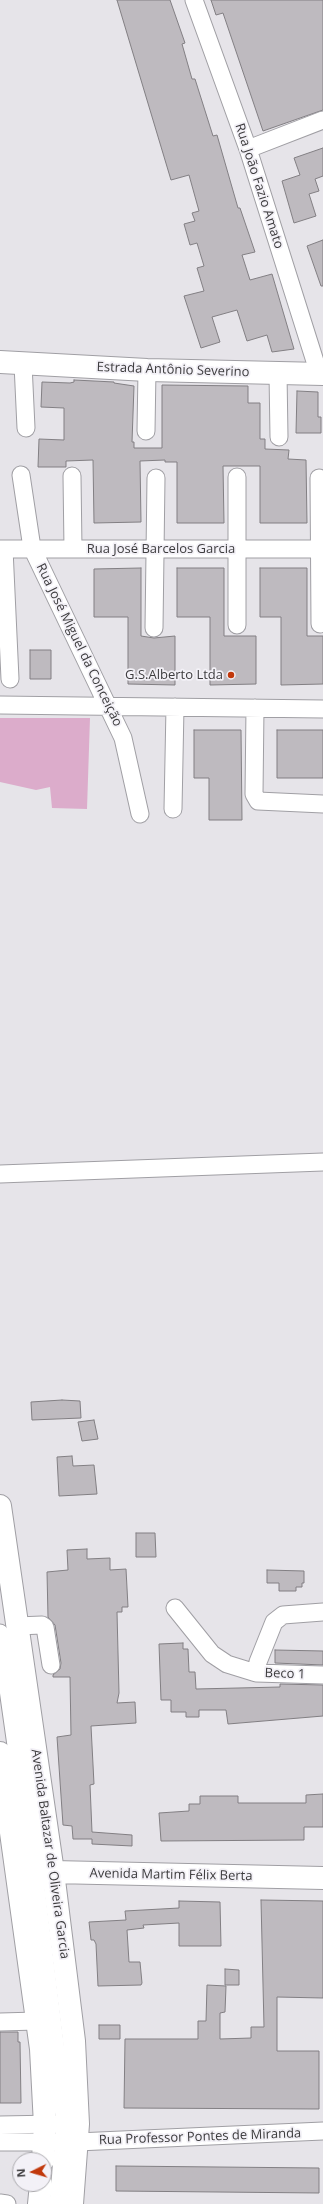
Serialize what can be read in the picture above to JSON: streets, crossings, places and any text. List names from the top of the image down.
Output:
{
  "streets": {
    "main road": ["Estrada Antônio Severino", "Avenida Baltazar de Oliveira Garcia", "Avenida Martim Félix Berta"],
    "street": [
      "Rua João Fazio Amato",
      "Rua José Barcelos Garcia",
      "Rua José Miguel da Conceição",
      "Beco 1",
      "Rua Professor Pontes de Miranda"
    ]
  },
  "crossings": [
    ["Rua João Fazio Amato", "Estrada Antônio Severino"],
    ["Rua José Barcelos Garcia", "Rua José Miguel da Conceição"],
    ["Avenida Baltazar de Oliveira Garcia", "Avenida Martim Félix Berta"],
    ["Avenida Baltazar de Oliveira Garcia", "Rua Professor Pontes de Miranda"]
  ],
  "places": ["G.S.Alberto Ltda"],
  "north": "left"
}
